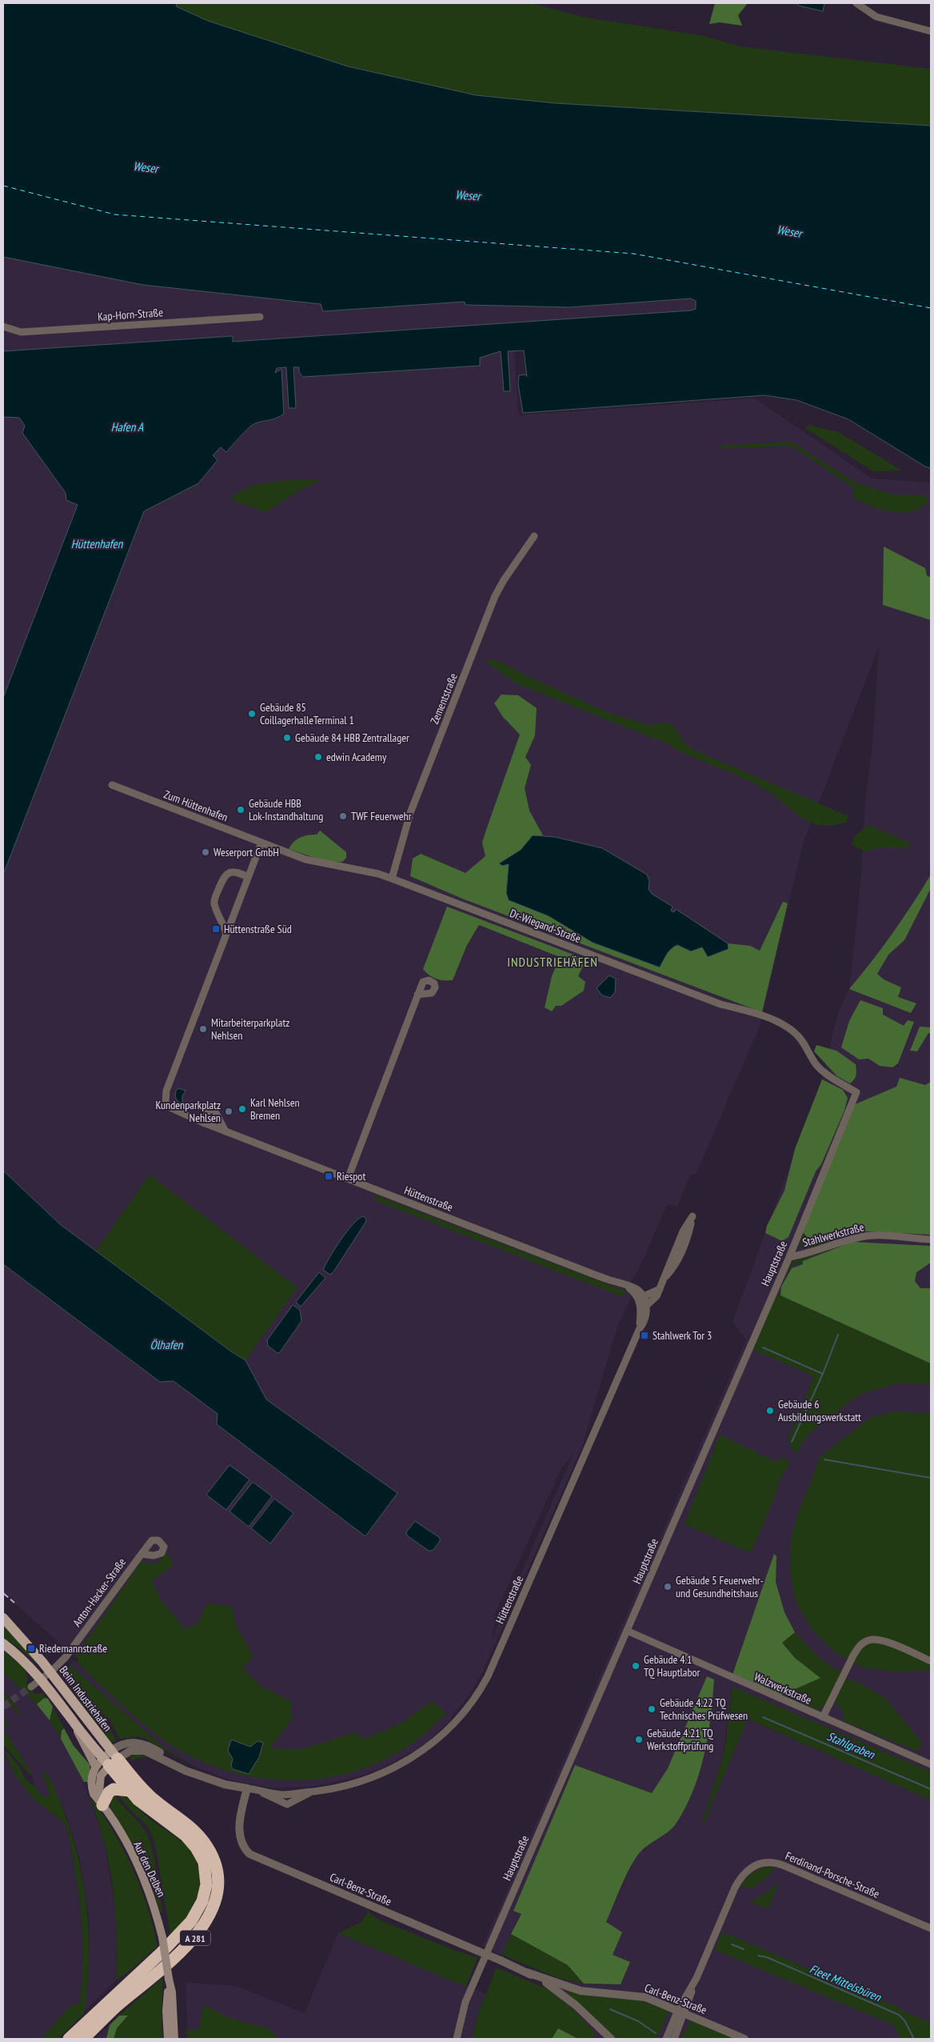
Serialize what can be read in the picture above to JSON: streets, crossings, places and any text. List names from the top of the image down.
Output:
{
  "streets": {
    "highway": ["A 281"],
    "main road": ["Beim Industriehafen", "Auf den Delben"],
    "street": [
      "Kap-Horn-Straße",
      "Zementstraße",
      "Zum Hüttenhafen",
      "Dr.-Wiegand-Straße",
      "Hüttenstraße",
      "Stahlwerkstraße",
      "Hauptstraße",
      "Anton-Hacker-Straße",
      "Walzwerkstraße",
      "Ferdinand-Porsche-Straße",
      "Carl-Benz-Straße"
    ]
  },
  "crossings": [
    ["Zementstraße", "Dr.-Wiegand-Straße"],
    ["Zum Hüttenhafen", "Dr.-Wiegand-Straße"],
    ["Zum Hüttenhafen", "Hüttenstraße"],
    ["Dr.-Wiegand-Straße", "Hauptstraße"],
    ["Hüttenstraße", "Beim Industriehafen"],
    ["Hüttenstraße", "Carl-Benz-Straße"],
    ["Hüttenstraße", "A 281"],
    ["Stahlwerkstraße", "Hauptstraße"],
    ["Hauptstraße", "Walzwerkstraße"],
    ["Anton-Hacker-Straße", "Beim Industriehafen"],
    ["Beim Industriehafen", "A 281"],
    ["Ferdinand-Porsche-Straße", "Carl-Benz-Straße"]
  ],
  "districts": ["INDUSTRIEHÄFEN"],
  "water": [
    "Weser",
    "Hafen A",
    "Hüttenhafen",
    "Ölhafen",
    "Stahlgraben",
    "Fleet Mittelsbüren"
  ],
  "places": {
    "other": [
      "Gebäude 85 CoillagerhalleTerminal 1",
      "Gebäude 84 HBB Zentrallager",
      "edwin Academy",
      "Gebäude HBB Lok-Instandhaltung",
      "TWF Feuerwehr",
      "Weserport GmbH",
      "Mitarbeiterparkplatz Nehlsen",
      "Karl Nehlsen Bremen",
      "Kundenparkplatz Nehlsen",
      "Gebäude 6 Ausbildungswerkstatt",
      "Gebäude 5 Feuerwehr- und Gesundheitshaus",
      "Gebäude 4.1 TQ Hauptlabor",
      "Gebäude 4.22 TQ Technisches Prüfwesen",
      "Gebäude 4.21 TQ Werkstoffprüfung"
    ],
    "transit": [
      "Hüttenstraße Süd",
      "Riespot",
      "Stahlwerk Tor 3",
      "Riedemannstraße"
    ]
  }
}
